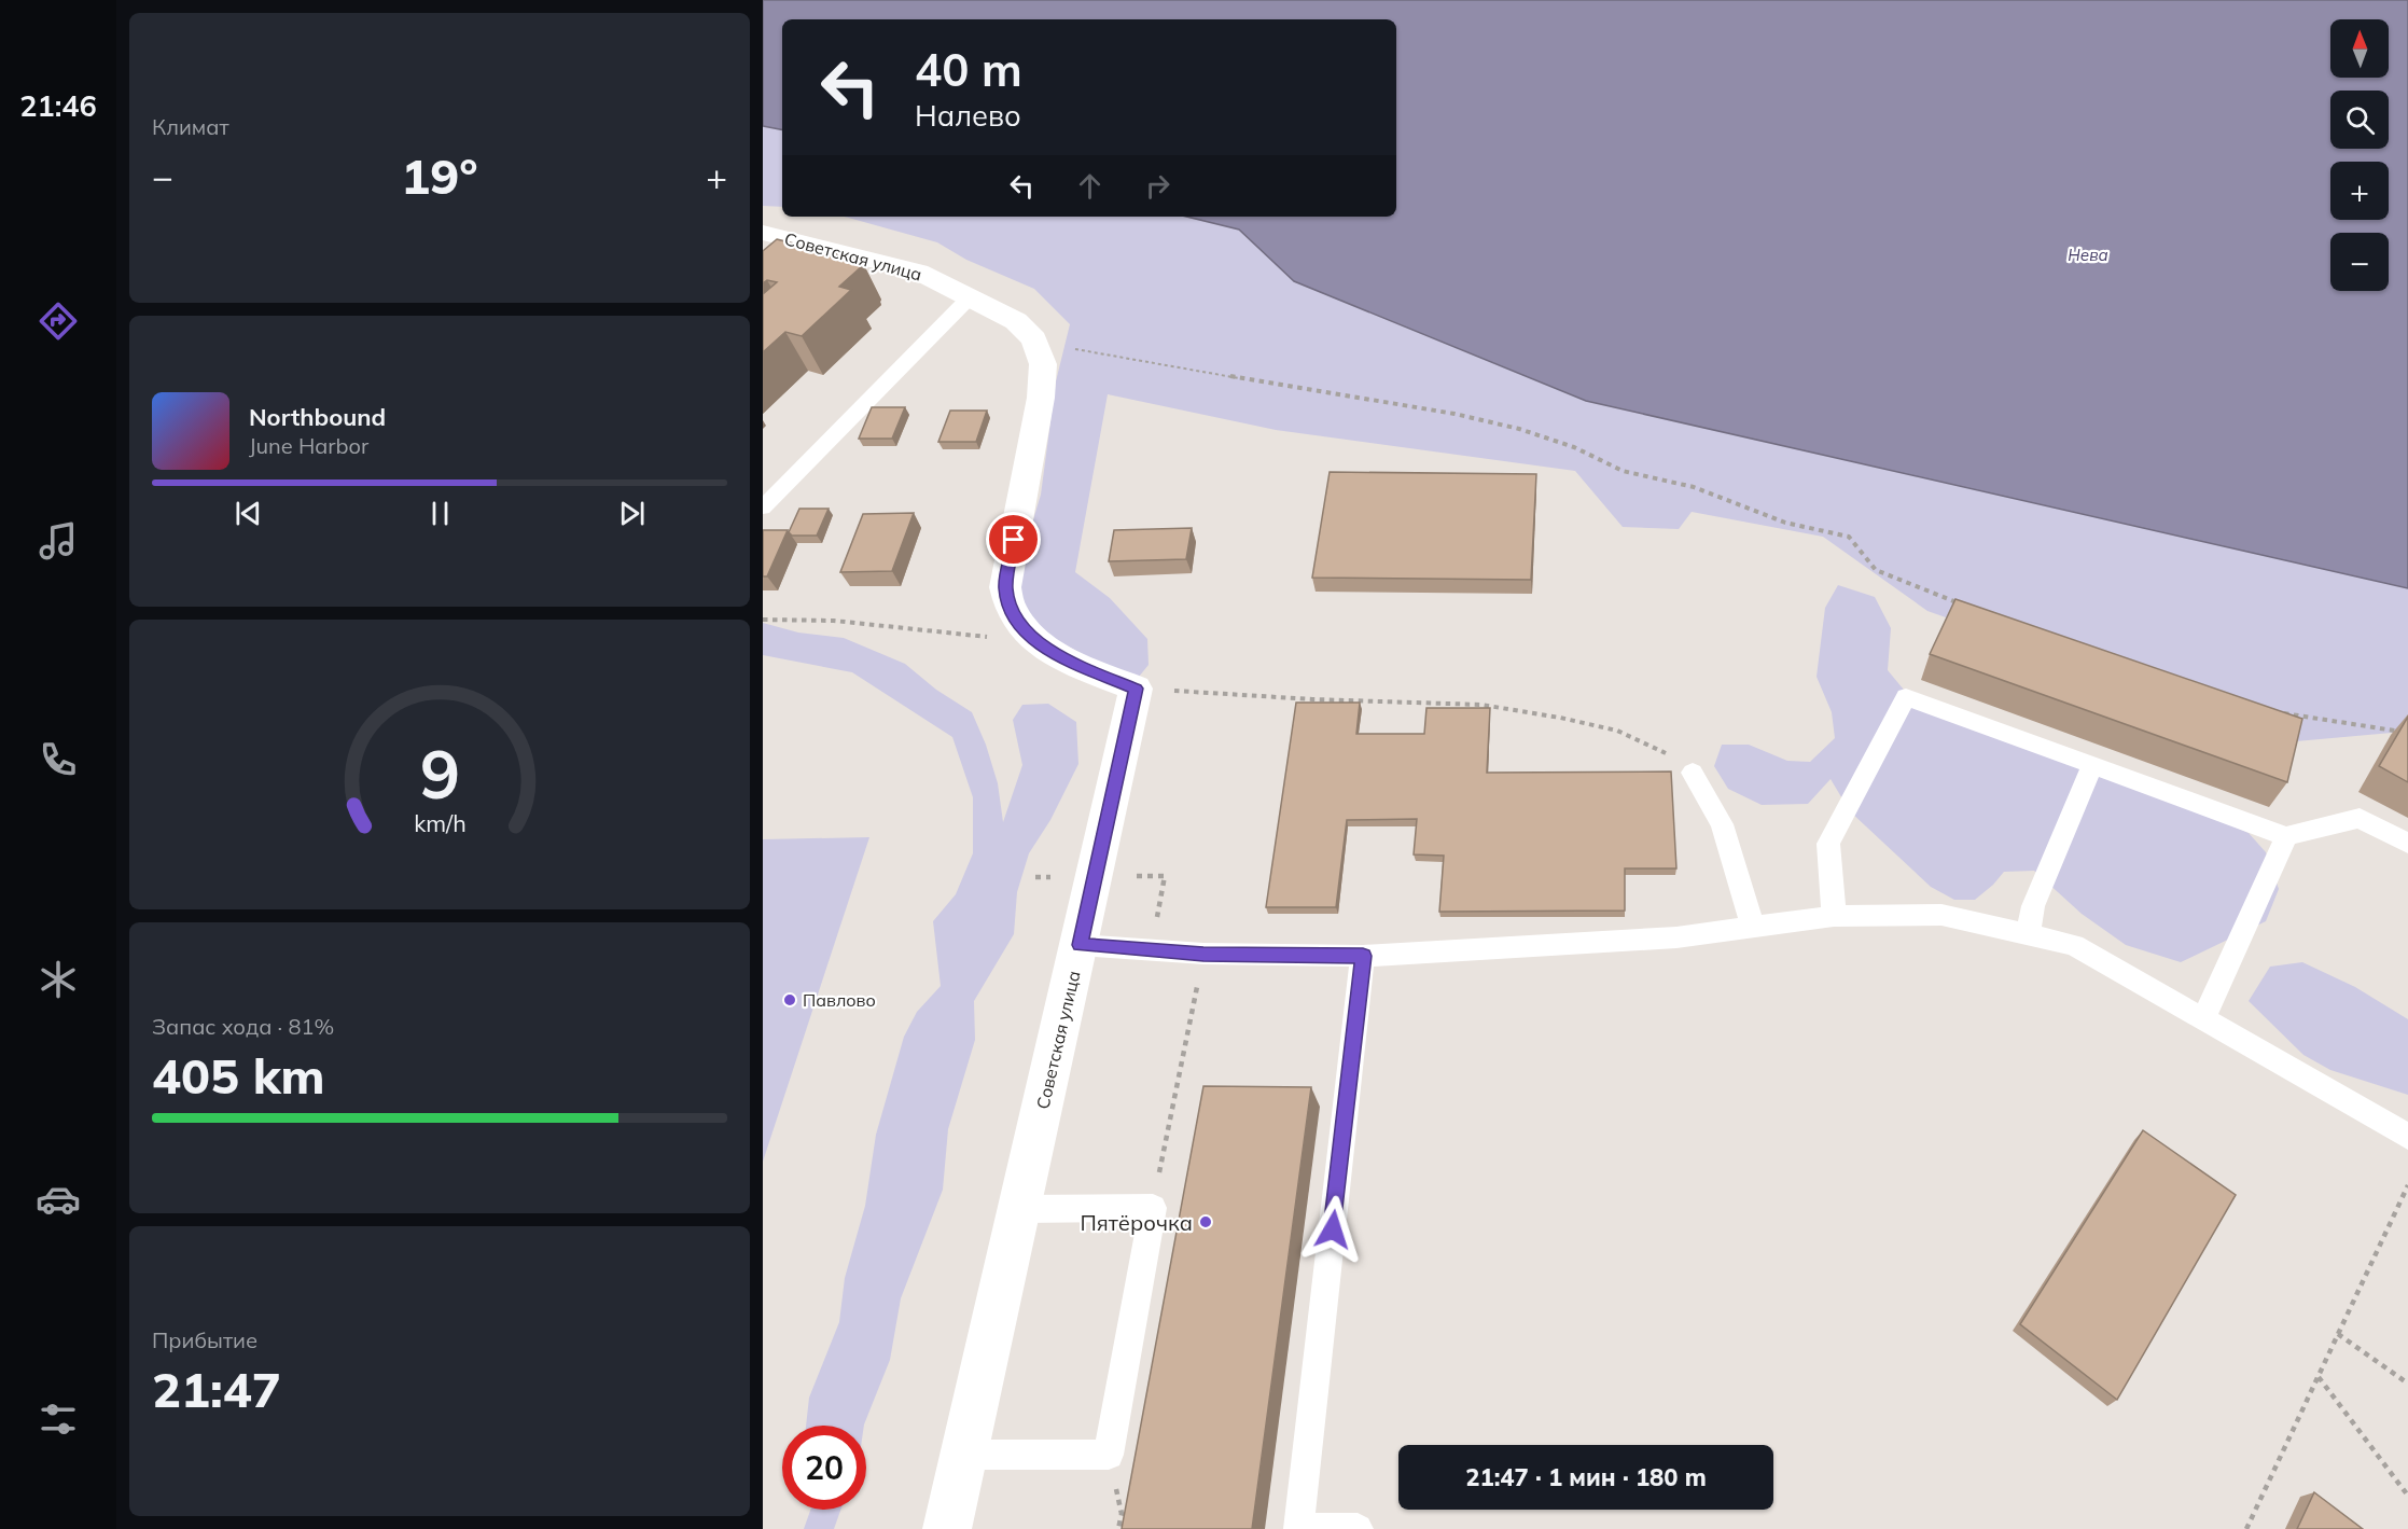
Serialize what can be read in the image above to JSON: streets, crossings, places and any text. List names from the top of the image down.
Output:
{
  "streets": {
    "street": ["Советская улица"]
  },
  "water": ["Нева"],
  "places": ["Павлово", "Пятёрочка"],
  "north": "top",
  "page": {
    "tabs": "21:46",
    "tile": [
      "Климат",
      ["Запас хода · 81%", "405 km"],
      ["Прибытие", "21:47"]
    ],
    "map_buttons": ["+", "−"],
    "turn": ["40 m", "Налево"],
    "heat": ["−", "19°", "+"],
    "song": ["Northbound", "June Harbor"],
    "limit": "20",
    "trip": "21:47 · 1 мин · 180 m",
    "gauge": ["9", "km/h"]
  }
}
